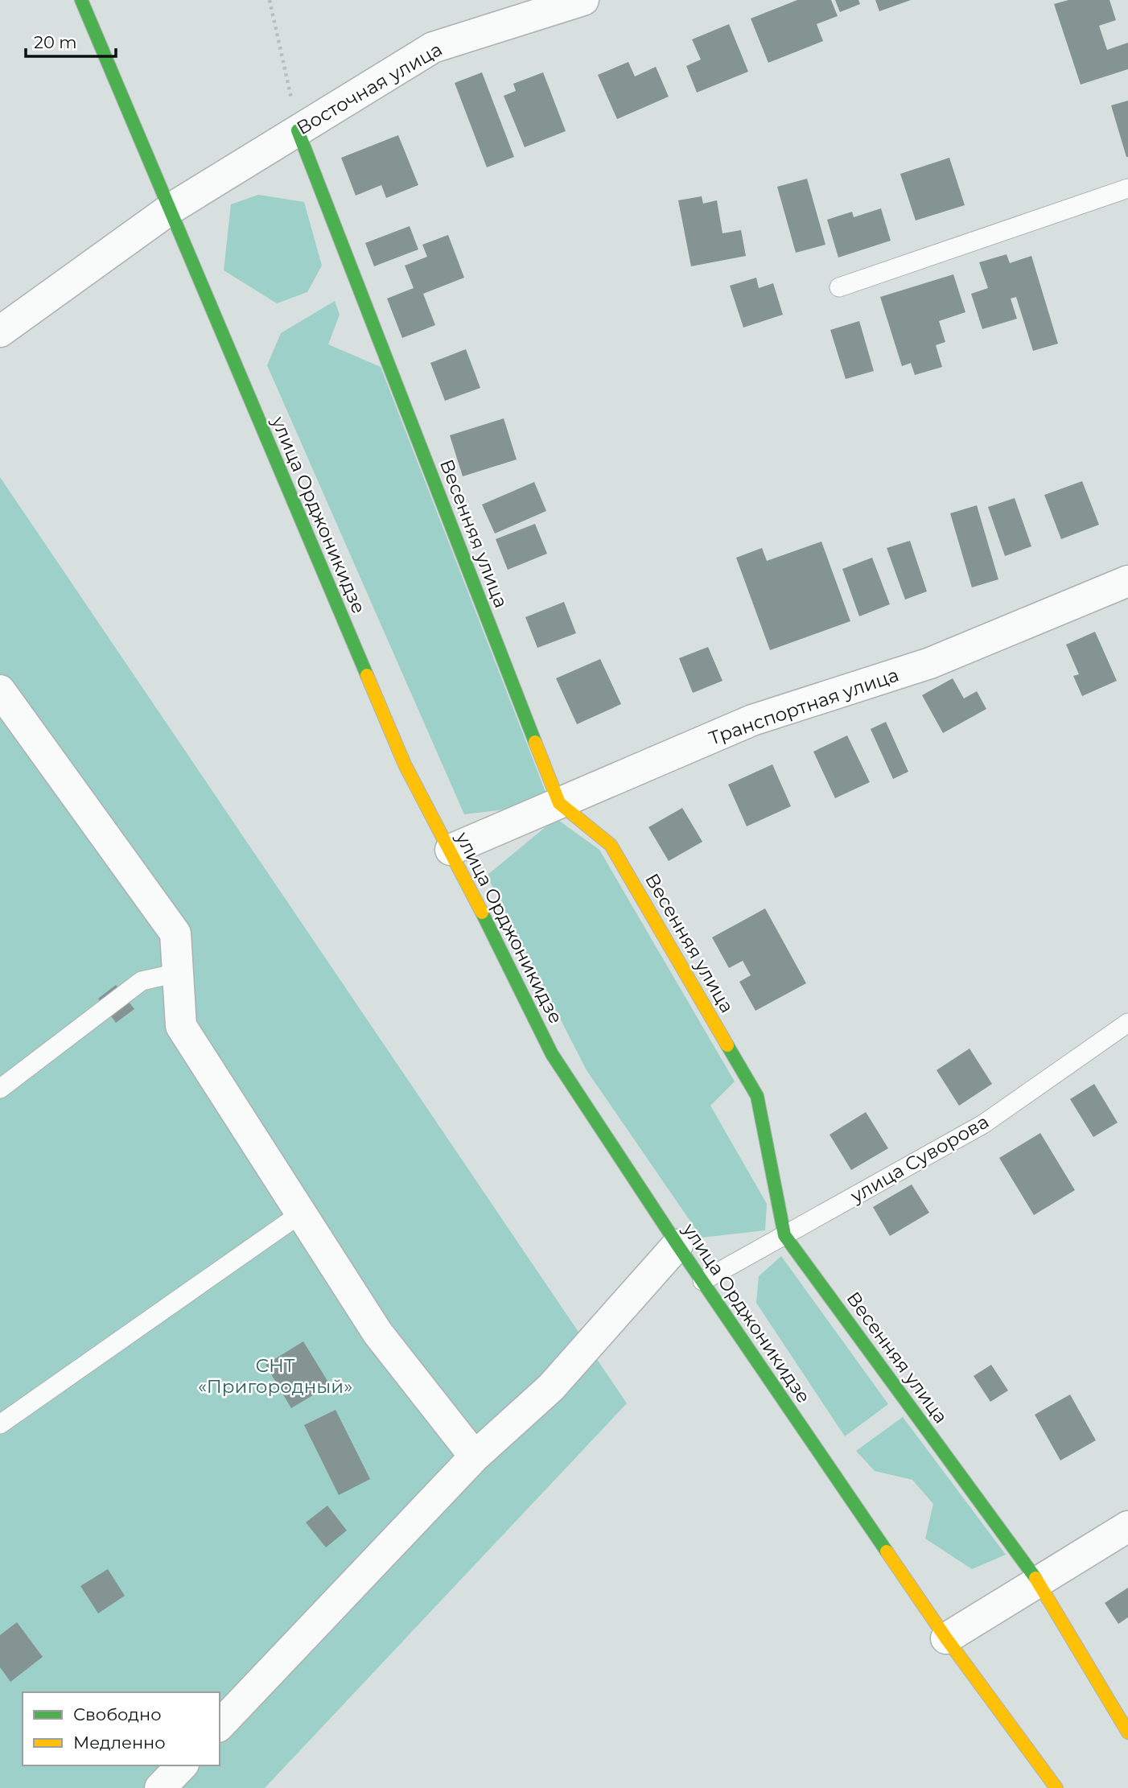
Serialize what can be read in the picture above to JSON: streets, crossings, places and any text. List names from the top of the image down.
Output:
{
  "streets": {
    "main road": ["улица Орджоникидзе", "Весенняя улица"],
    "street": ["Восточная улица", "Транспортная улица"],
    "lane": ["улица Суворова"]
  },
  "crossings": [
    ["Восточная улица", "улица Орджоникидзе"],
    ["Восточная улица", "Весенняя улица"],
    ["улица Орджоникидзе", "Транспортная улица"],
    ["улица Орджоникидзе", "улица Суворова"],
    ["Весенняя улица", "Транспортная улица"],
    ["Весенняя улица", "улица Суворова"]
  ],
  "parks": ["СНТ «Пригородный»"],
  "legend": ["Свободно", "Медленно"],
  "scale_bar": "20 m"
}
